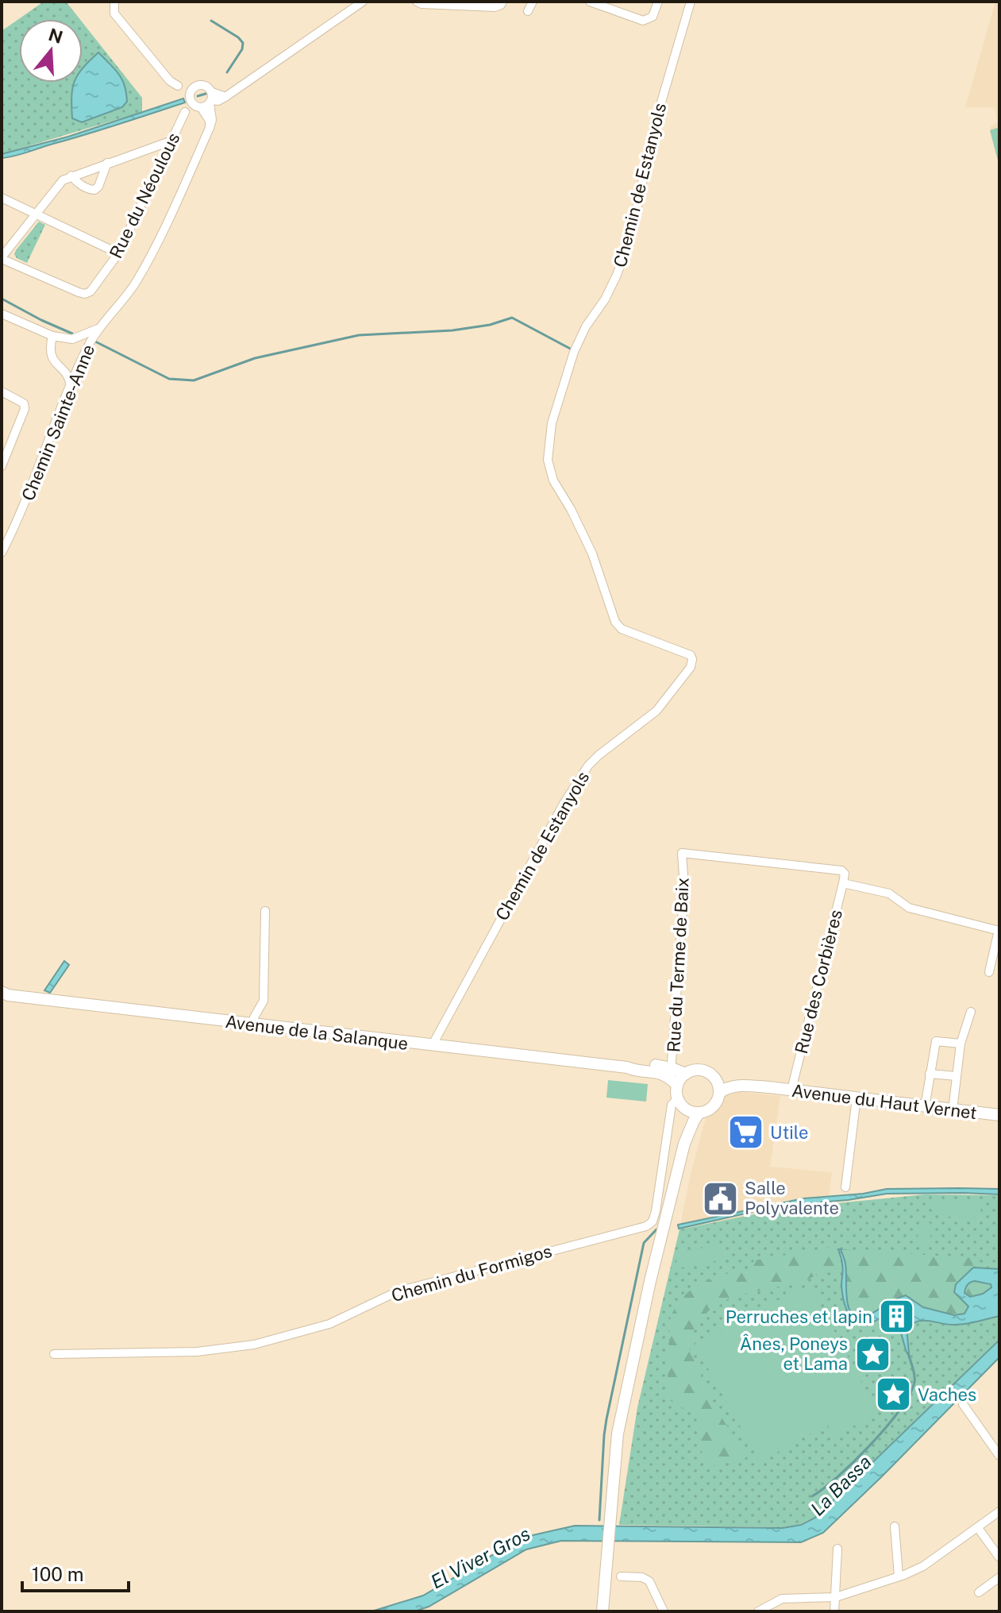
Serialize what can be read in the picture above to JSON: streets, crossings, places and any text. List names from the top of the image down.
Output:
{
  "streets": {
    "main road": ["Avenue de la Salanque", "Avenue du Haut Vernet"],
    "street": [
      "Chemin de Estanyols",
      "Rue du Néoulous",
      "Chemin Sainte-Anne",
      "Rue du Terme de Baix",
      "Rue des Corbières",
      "Chemin du Formigos"
    ]
  },
  "crossings": [
    ["Chemin de Estanyols", "Avenue de la Salanque"],
    ["Rue du Terme de Baix", "Rue des Corbières"],
    ["Rue du Terme de Baix", "Avenue de la Salanque"],
    ["Rue du Terme de Baix", "Avenue du Haut Vernet"],
    ["Rue du Terme de Baix", "Chemin du Formigos"],
    ["Rue des Corbières", "Avenue du Haut Vernet"],
    ["Avenue de la Salanque", "Avenue du Haut Vernet"],
    ["Avenue de la Salanque", "Chemin du Formigos"],
    ["Avenue du Haut Vernet", "Chemin du Formigos"]
  ],
  "water": ["La Bassa", "El Viver Gros"],
  "places": {
    "supermarket": ["Utile"],
    "public building": ["Salle Polyvalente"],
    "building": ["Perruches et lapin"],
    "place": ["Ânes, Poneys et Lama", "Vaches"]
  },
  "scale_bar": "100 m",
  "north": "top"
}
